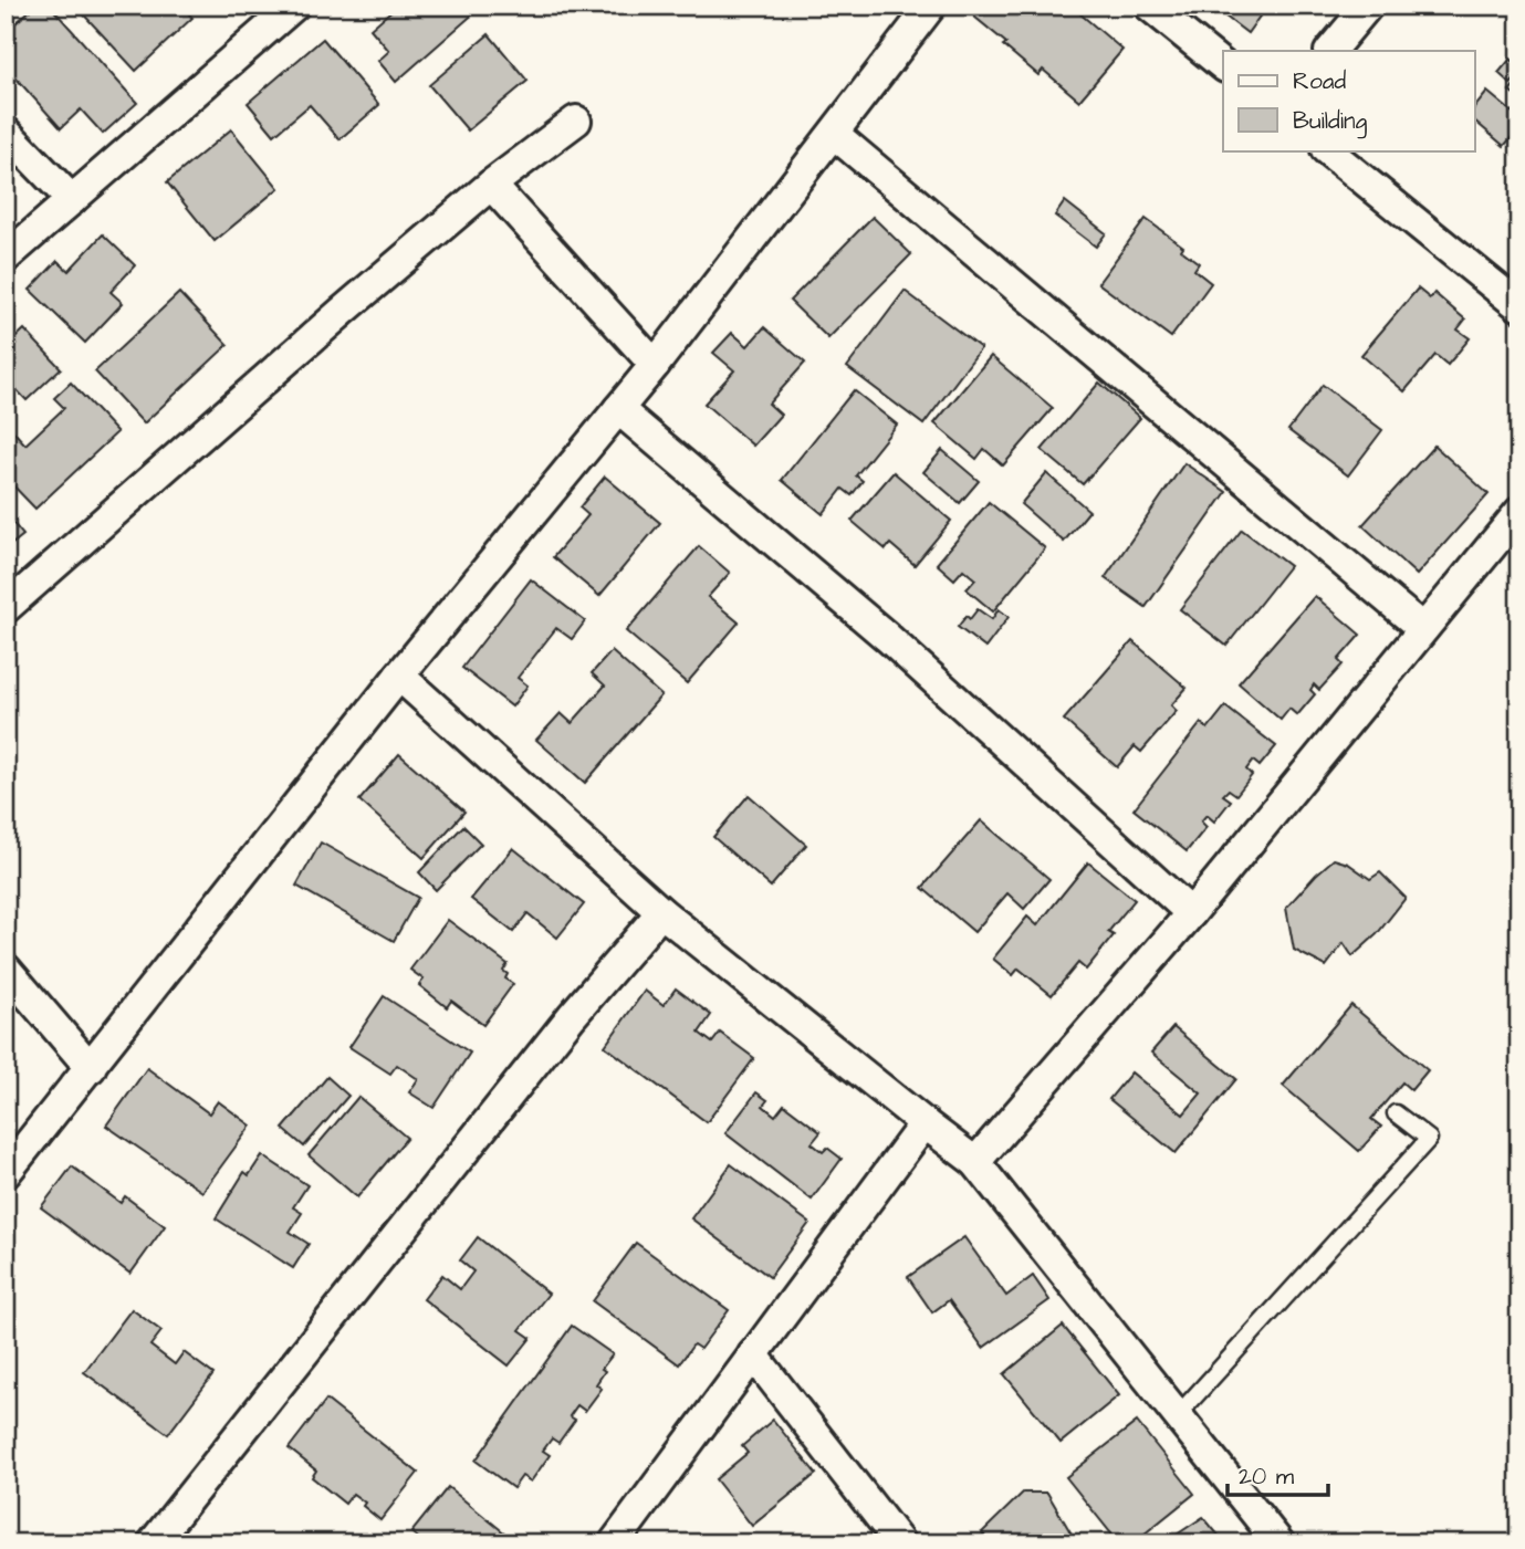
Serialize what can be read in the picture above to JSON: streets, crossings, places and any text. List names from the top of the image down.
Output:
{
  "legend": ["Road", "Building"],
  "scale_bar": "20 m"
}
